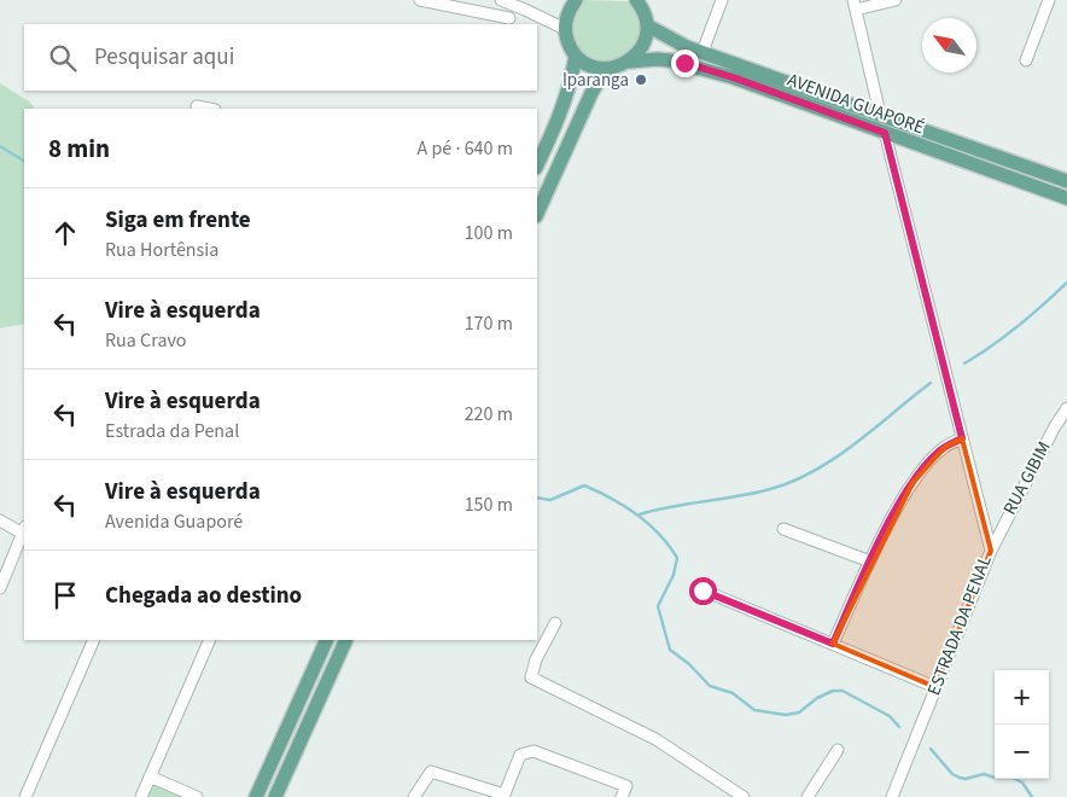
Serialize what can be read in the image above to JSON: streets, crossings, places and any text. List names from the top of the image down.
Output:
{
  "streets": {
    "main road": ["AVENIDA GUAPORÉ"],
    "street": ["RUA GIBIM", "ESTRADA DA PENAL"]
  },
  "crossings": [
    ["AVENIDA GUAPORÉ", "ESTRADA DA PENAL"],
    ["RUA GIBIM", "ESTRADA DA PENAL"]
  ],
  "places": ["Iparanga"],
  "north": "top left",
  "page": {
    "search": "Pesquisar aqui",
    "heading": ["8 min", "A pé · 640 m"],
    "list": [
      ["Siga em frente", "Rua Hortênsia", "100 m"],
      ["Vire à esquerda", "Rua Cravo", "170 m"],
      ["Vire à esquerda", "Estrada da Penal", "220 m"],
      ["Vire à esquerda", "Avenida Guaporé", "150 m"],
      "Chegada ao destino"
    ],
    "map_buttons": ["+", "−"]
  }
}
